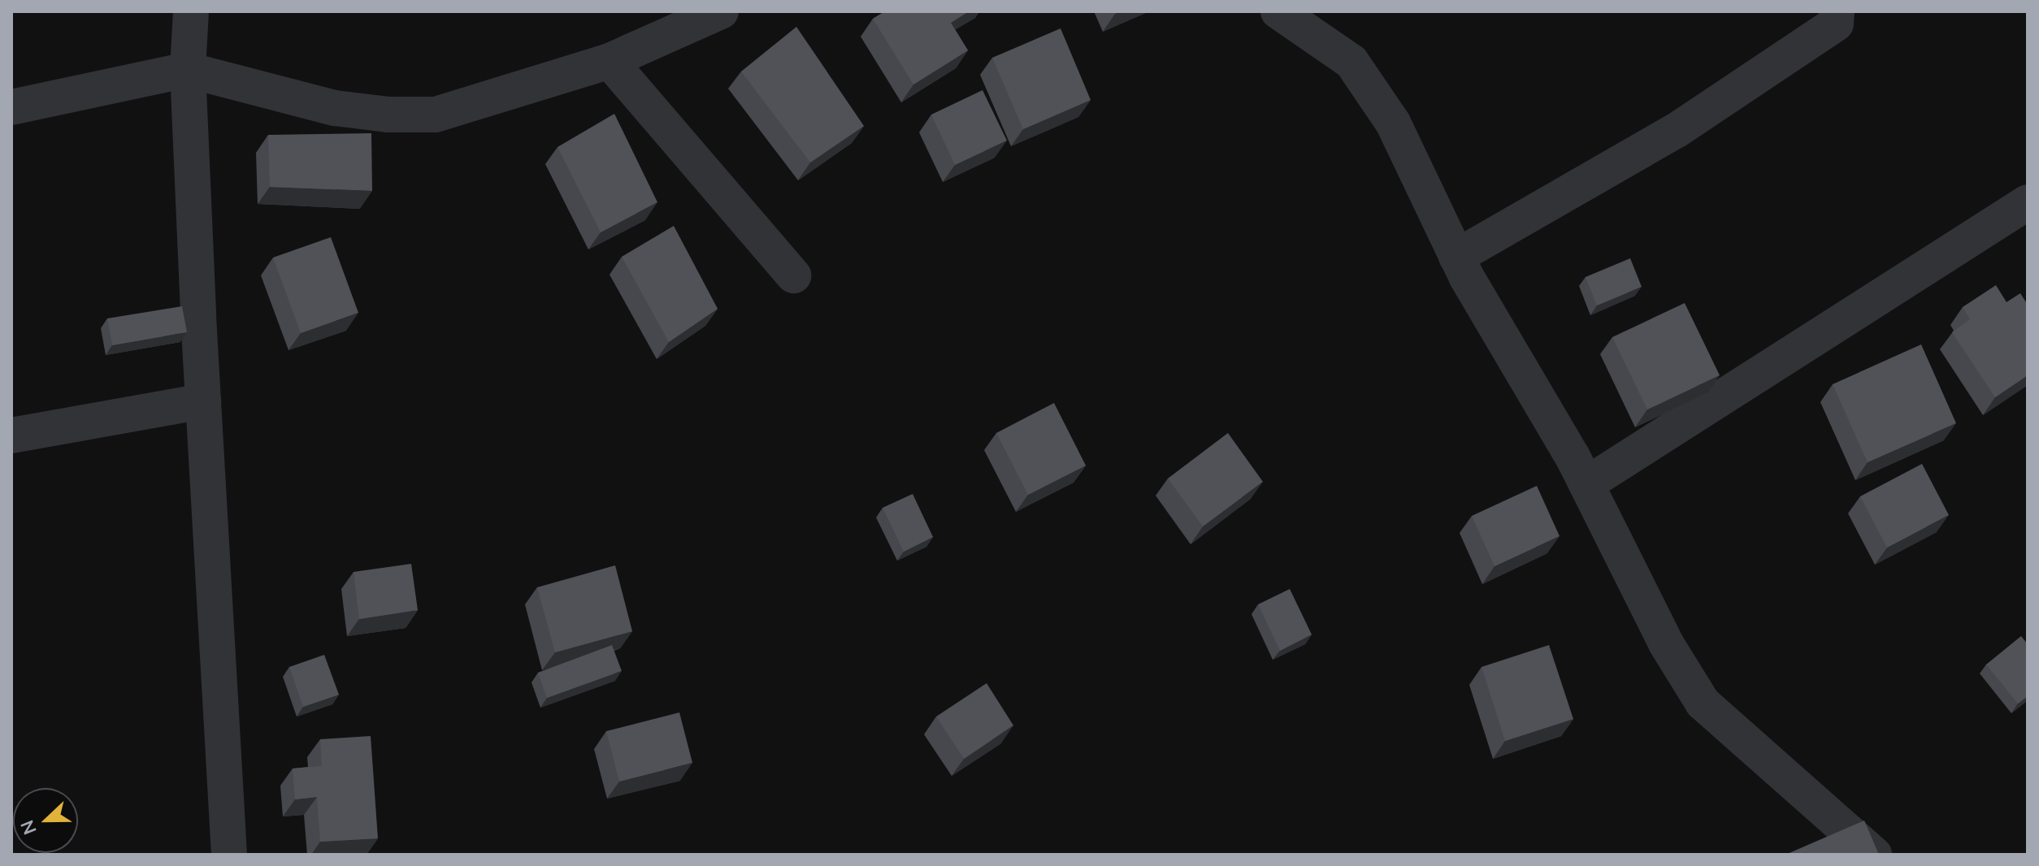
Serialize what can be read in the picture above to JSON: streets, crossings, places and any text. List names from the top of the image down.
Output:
{
  "north": "left"
}
